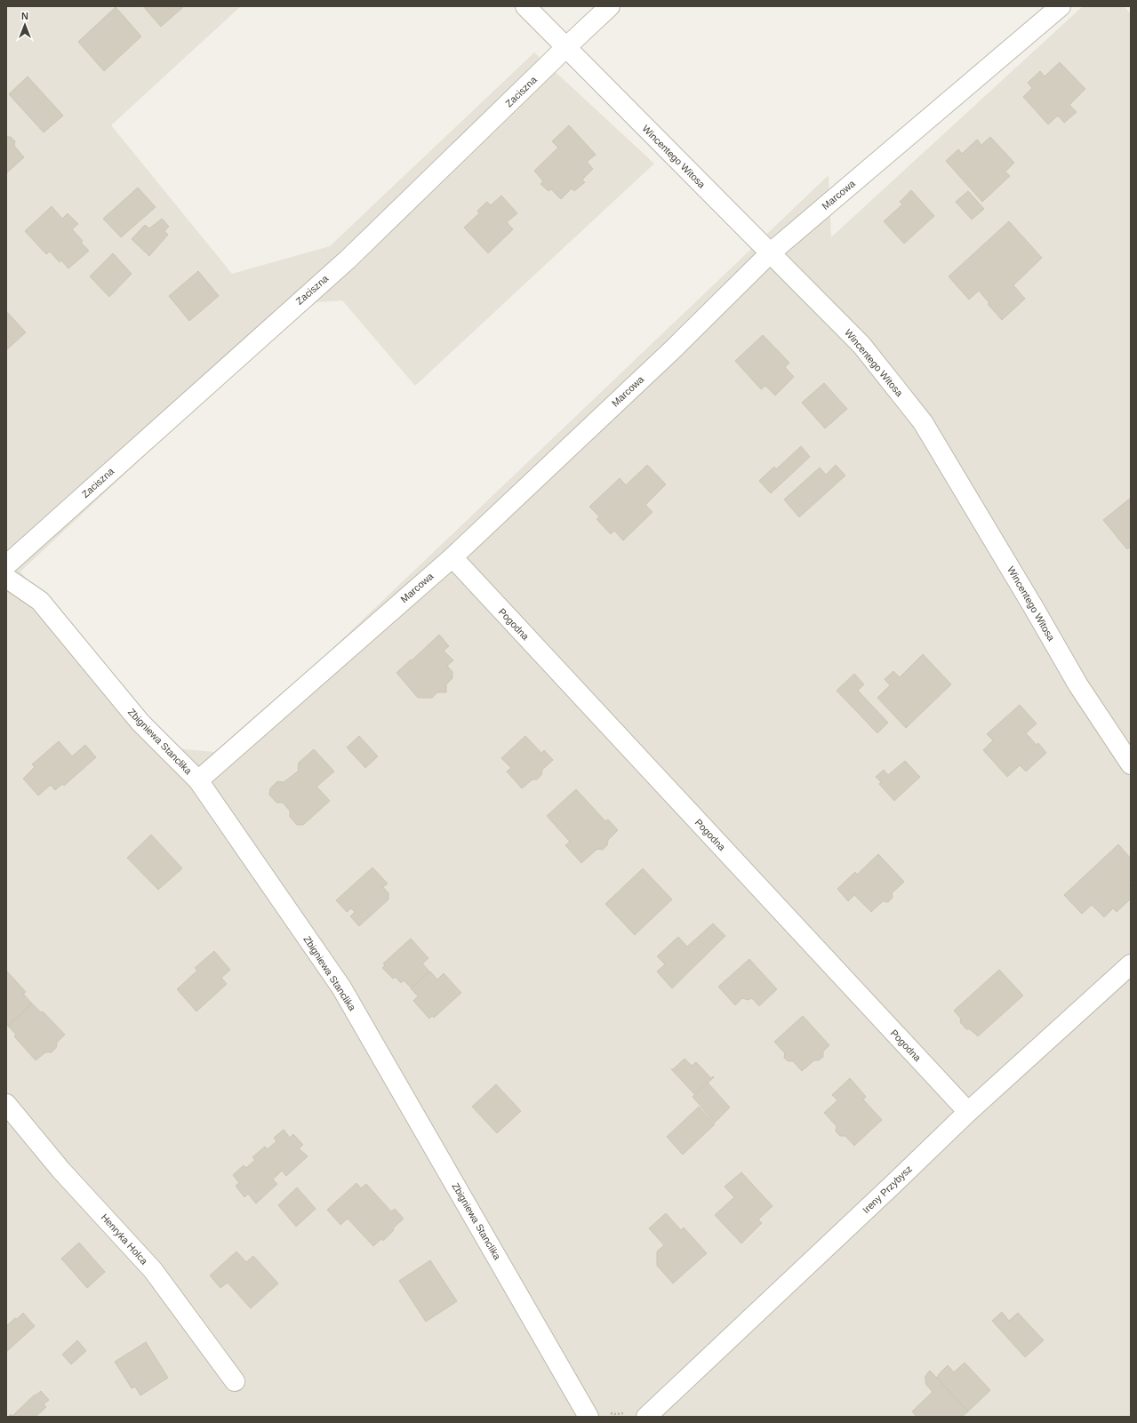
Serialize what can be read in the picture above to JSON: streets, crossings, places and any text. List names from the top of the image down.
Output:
{
  "streets": {
    "street": [
      "Zaciszna",
      "Wincentego Witosa",
      "Marcowa",
      "Pogodna",
      "Zbigniewa Stanclika",
      "Ireny Przybysz",
      "Henryka Holca"
    ]
  },
  "crossings": [
    ["Zaciszna", "Wincentego Witosa"],
    ["Wincentego Witosa", "Marcowa"],
    ["Marcowa", "Pogodna"],
    ["Marcowa", "Zbigniewa Stanclika"],
    ["Pogodna", "Ireny Przybysz"]
  ],
  "north": "top"
}
